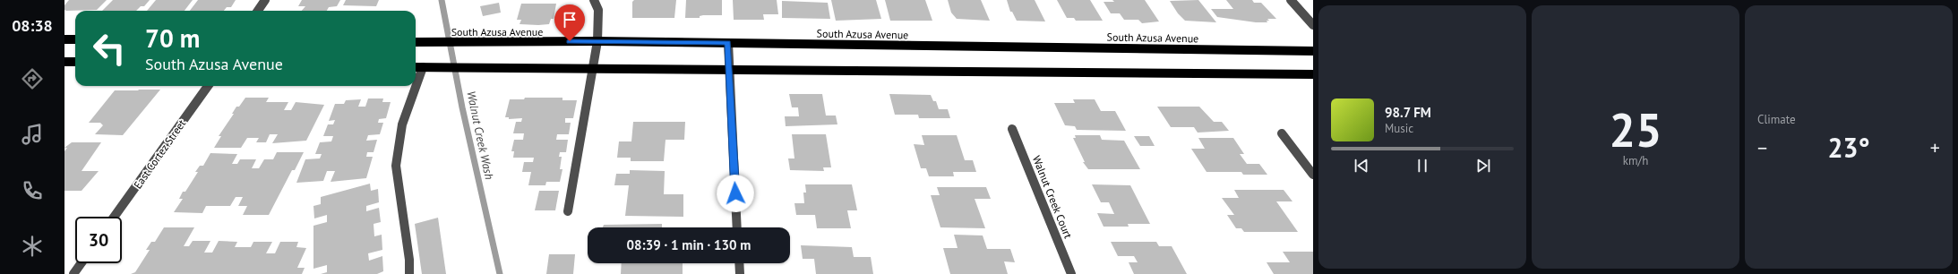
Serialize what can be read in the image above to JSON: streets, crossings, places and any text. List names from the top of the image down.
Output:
{
  "streets": {
    "main road": ["South Azusa Avenue"],
    "street": ["East Cortez Street", "Walnut Creek Court"]
  },
  "water": ["Walnut Creek Wash"],
  "page": {
    "tabs": "08:38",
    "tile": [
      ["25", "km/h"],
      "Climate"
    ],
    "turn": ["70 m", "South Azusa Avenue"],
    "song": ["98.7 FM", "Music"],
    "heat": ["−", "23°", "+"],
    "limit": "30",
    "trip": "08:39 · 1 min · 130 m"
  }
}
